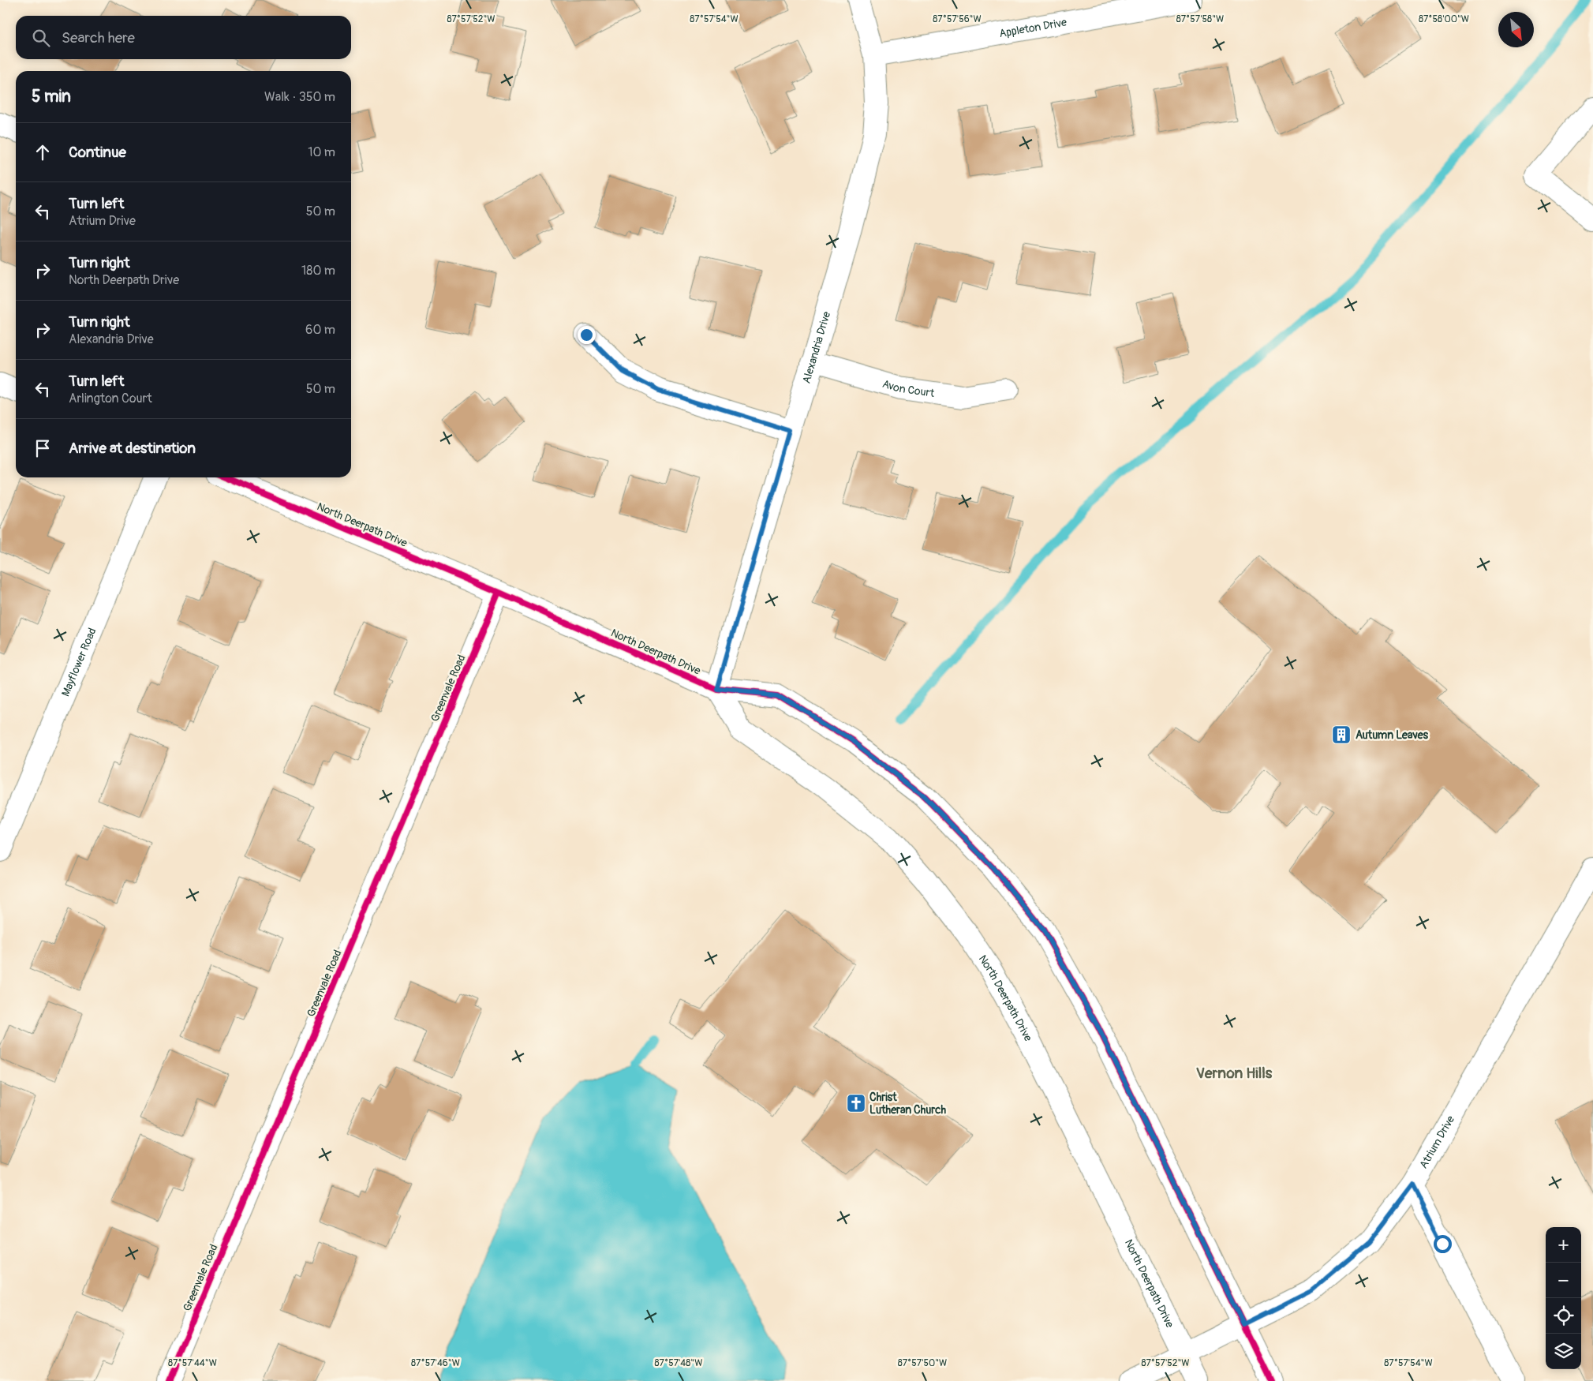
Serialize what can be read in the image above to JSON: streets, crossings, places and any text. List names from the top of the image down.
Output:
{
  "streets": {
    "street": [
      "Appleton Drive",
      "Alexandria Drive",
      "Avon Court",
      "North Deerpath Drive",
      "Mayflower Road",
      "Greenvale Road",
      "Atrium Drive"
    ]
  },
  "crossings": [
    ["Appleton Drive", "Alexandria Drive"],
    ["Alexandria Drive", "Avon Court"],
    ["Alexandria Drive", "North Deerpath Drive"],
    ["North Deerpath Drive", "Greenvale Road"],
    ["North Deerpath Drive", "Atrium Drive"]
  ],
  "districts": ["Vernon Hills"],
  "places": {
    "building": ["Autumn Leaves"],
    "church": ["Christ Lutheran Church"]
  },
  "north": "bottom right",
  "page": {
    "search": "Search here",
    "heading": ["5 min", "Walk · 350 m"],
    "list": [
      ["Continue", "10 m"],
      ["Turn left", "Atrium Drive", "50 m"],
      ["Turn right", "North Deerpath Drive", "180 m"],
      ["Turn right", "Alexandria Drive", "60 m"],
      ["Turn left", "Arlington Court", "50 m"],
      "Arrive at destination"
    ],
    "map_buttons": ["+", "−"]
  },
  "coordinates": [
    "87°57'52\"W",
    "87°57'54\"W",
    "87°57'56\"W",
    "87°57'58\"W",
    "87°58'00\"W",
    "87°57'44\"W",
    "87°57'46\"W",
    "87°57'48\"W",
    "87°57'50\"W"
  ]
}
